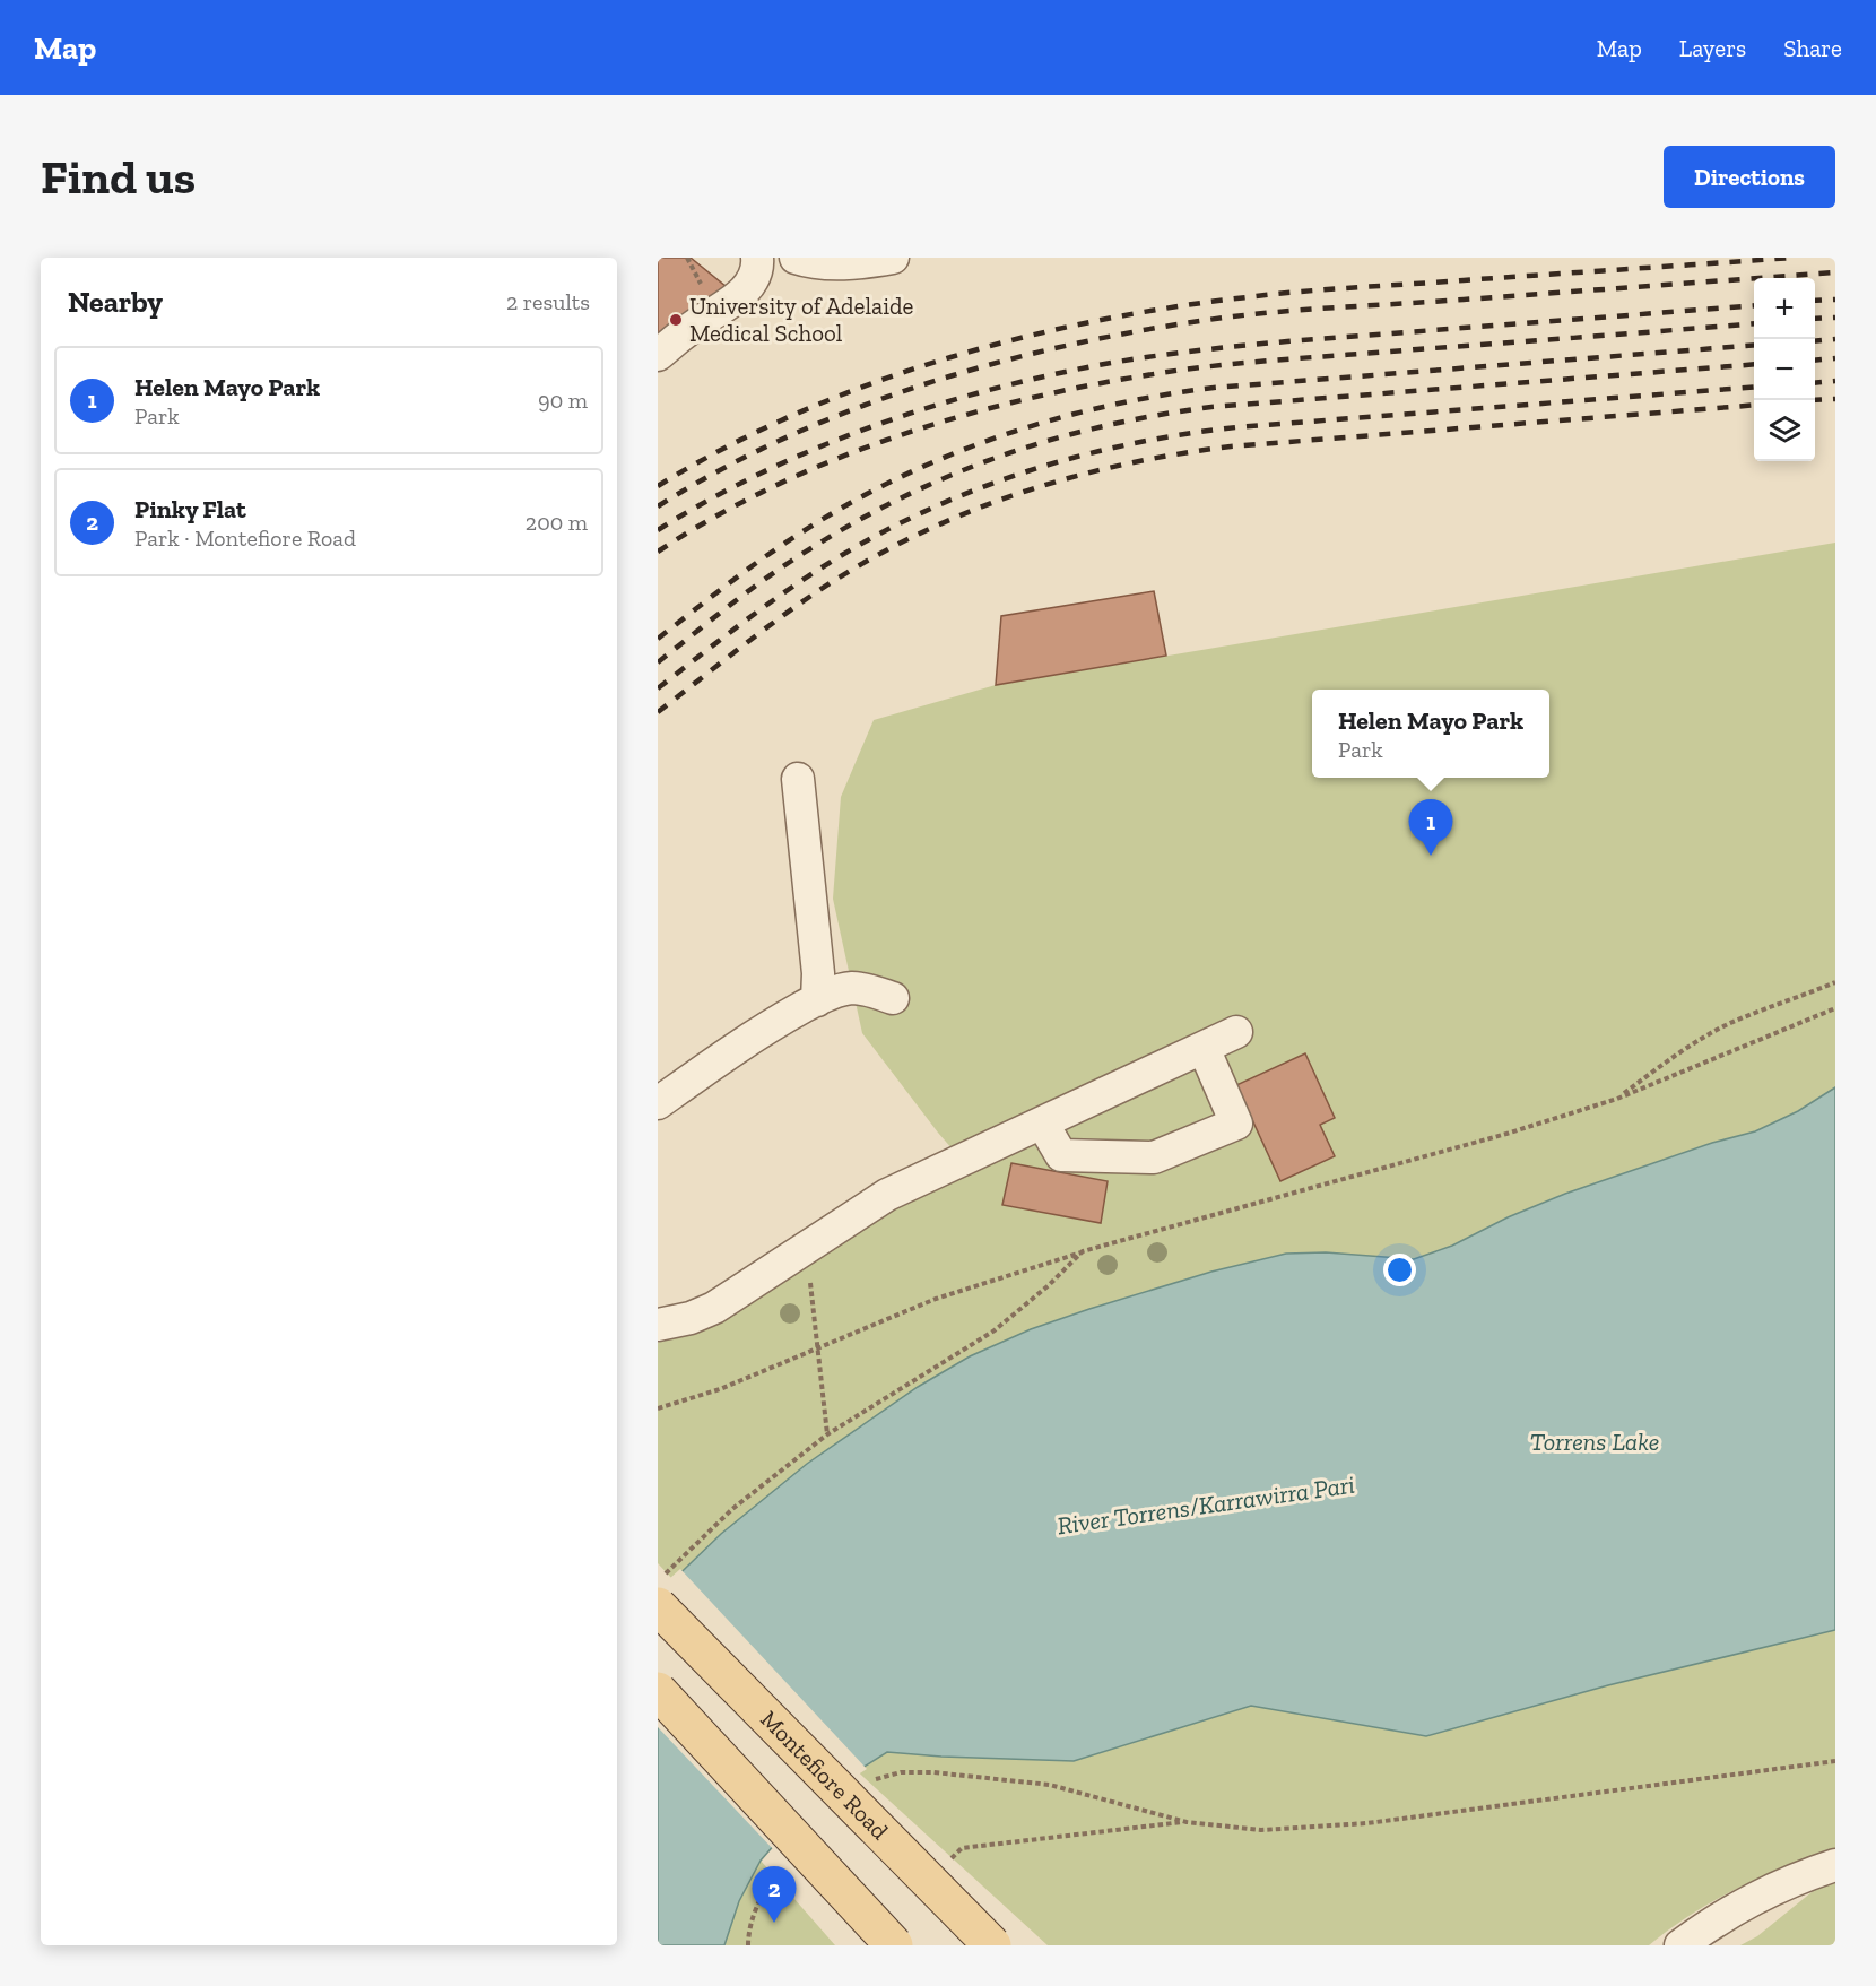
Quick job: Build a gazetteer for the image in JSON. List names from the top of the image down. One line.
{"streets":{"main road":["Montefiore Road"]},"water":["Torrens Lake","River Torrens/Karrawirra Pari"],"places":["University of Adelaide Medical School"],"page":{"header":"Map","nav":["Map","Layers","Share"],"buttons":"Directions","title":"Find us","heading":["Nearby","2 results"],"map_buttons":["+","−"],"list":[{"mark":"1","name":"Helen Mayo Park","note":"Park","value":"90 m"},{"mark":"2","name":"Pinky Flat","note":"Park · Montefiore Road","value":"200 m"}],"popup":["Helen Mayo Park","Park"],"pins":["1","2"]}}
